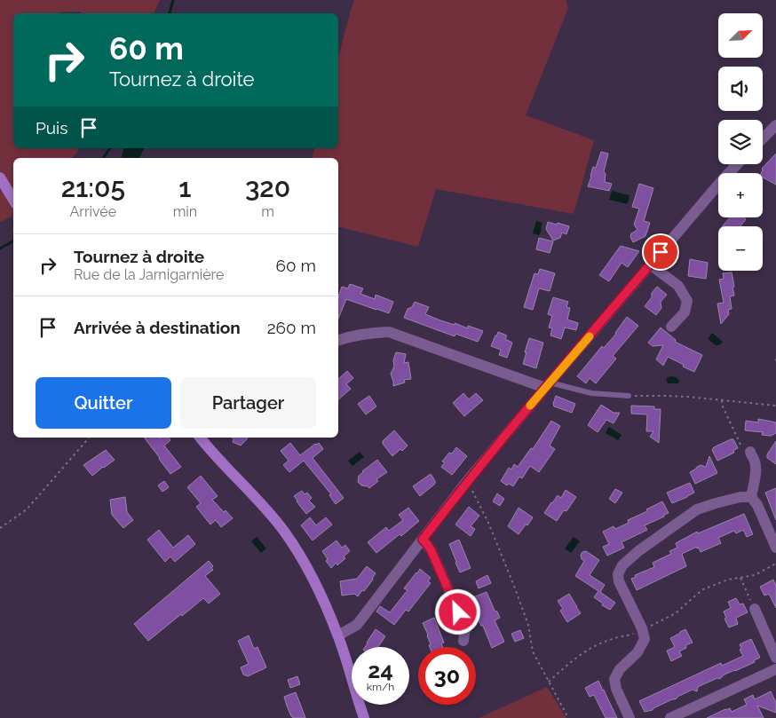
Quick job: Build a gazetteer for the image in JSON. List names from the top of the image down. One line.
{"north":"top right","page":{"map_buttons":["+","−"],"turn":["60 m","Tournez à droite"],"then":"Puis","eta":["21:05","Arrivée","1","min","320","m"],"list":[{"name":"Tournez à droite","note":"Rue de la Jarnigarnière","value":"60 m"},{"name":"Arrivée à destination","value":"260 m"}],"buttons":["Quitter","Partager"],"speed":"24 km/h","limit":"30"}}
